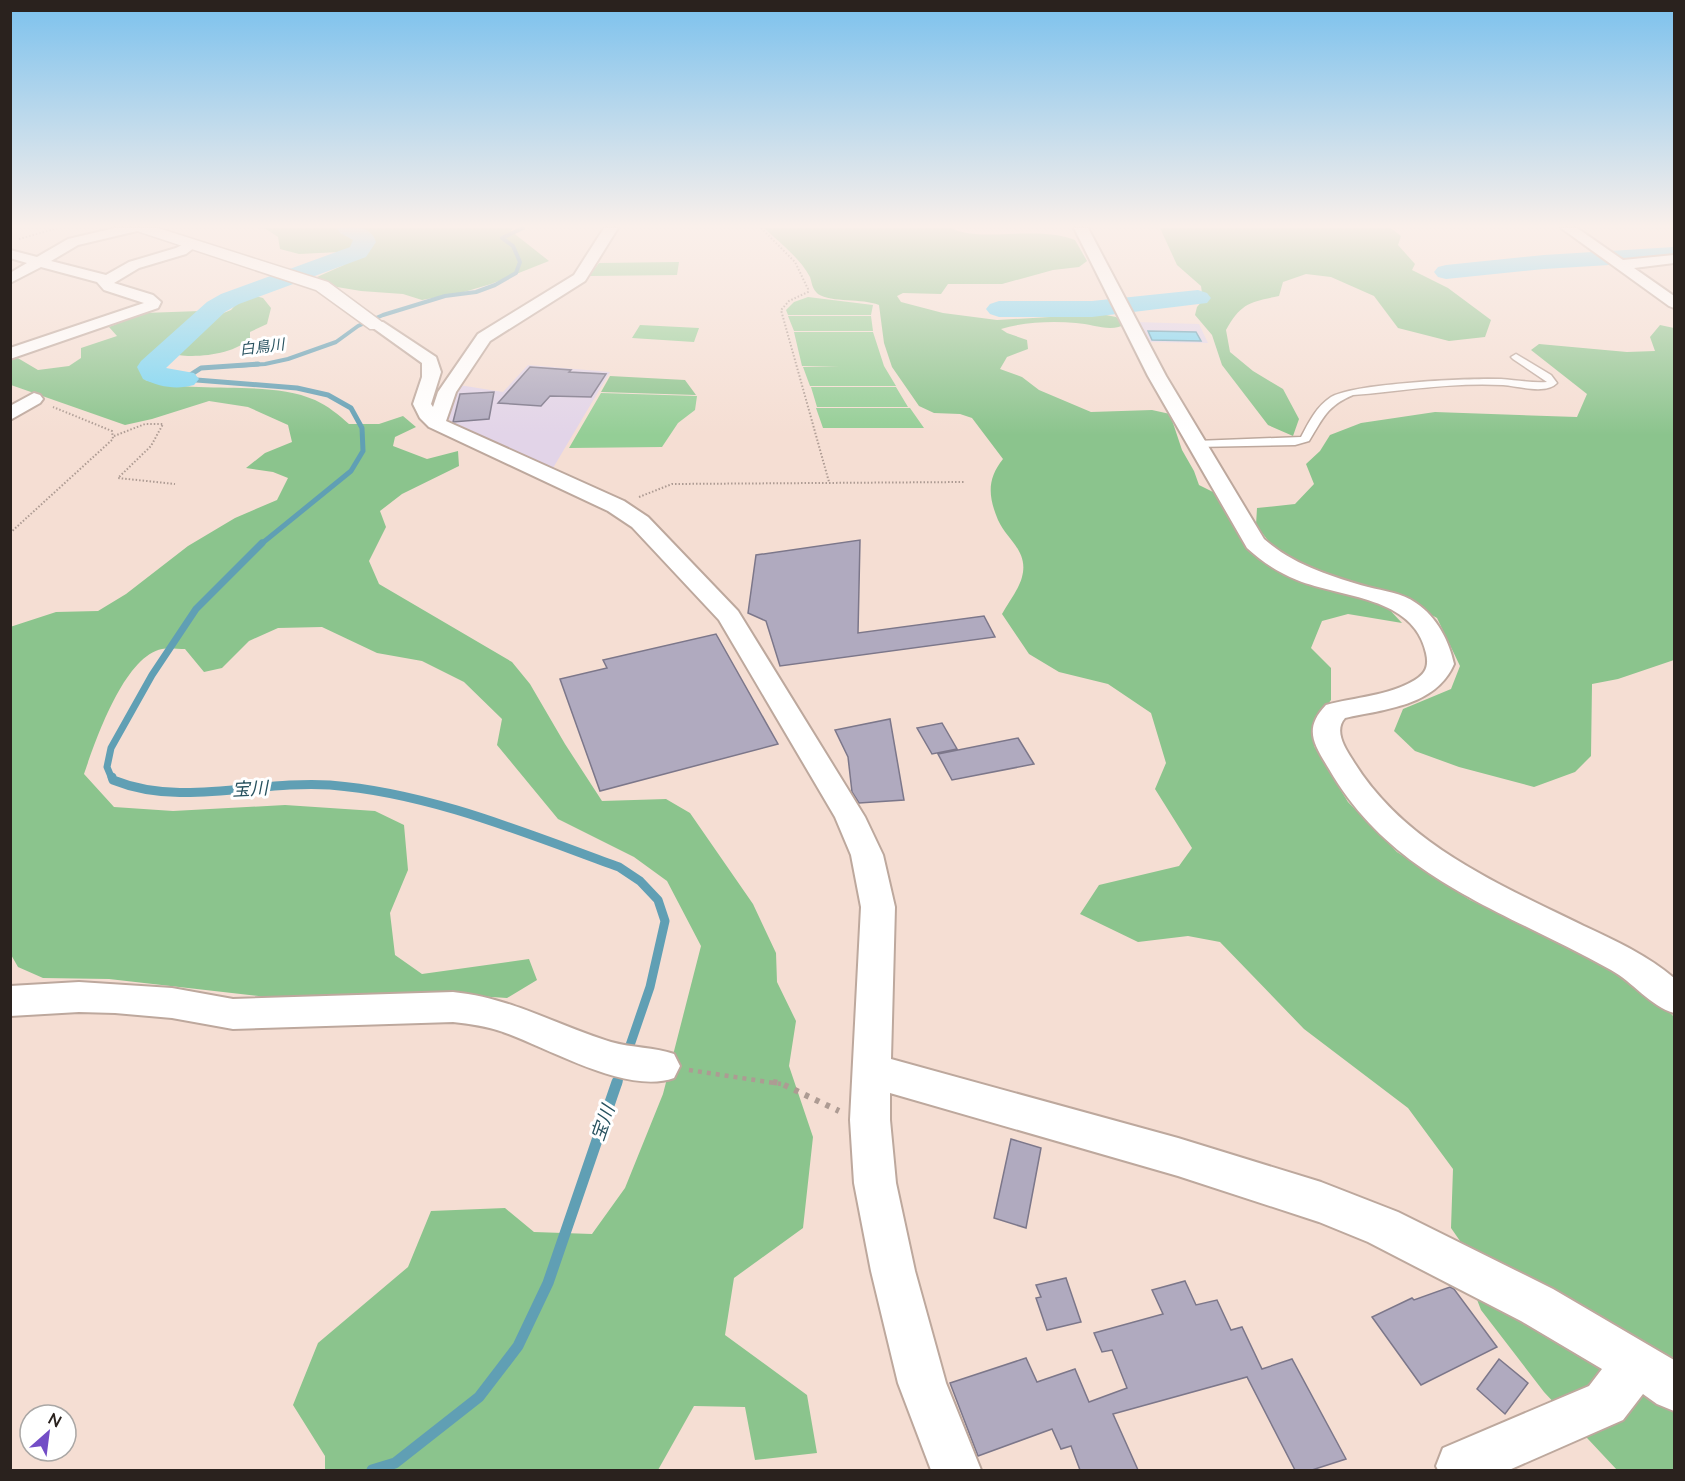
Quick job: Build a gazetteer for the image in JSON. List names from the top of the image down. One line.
{"water":["白鳥川","宝川"],"north":"top right"}
